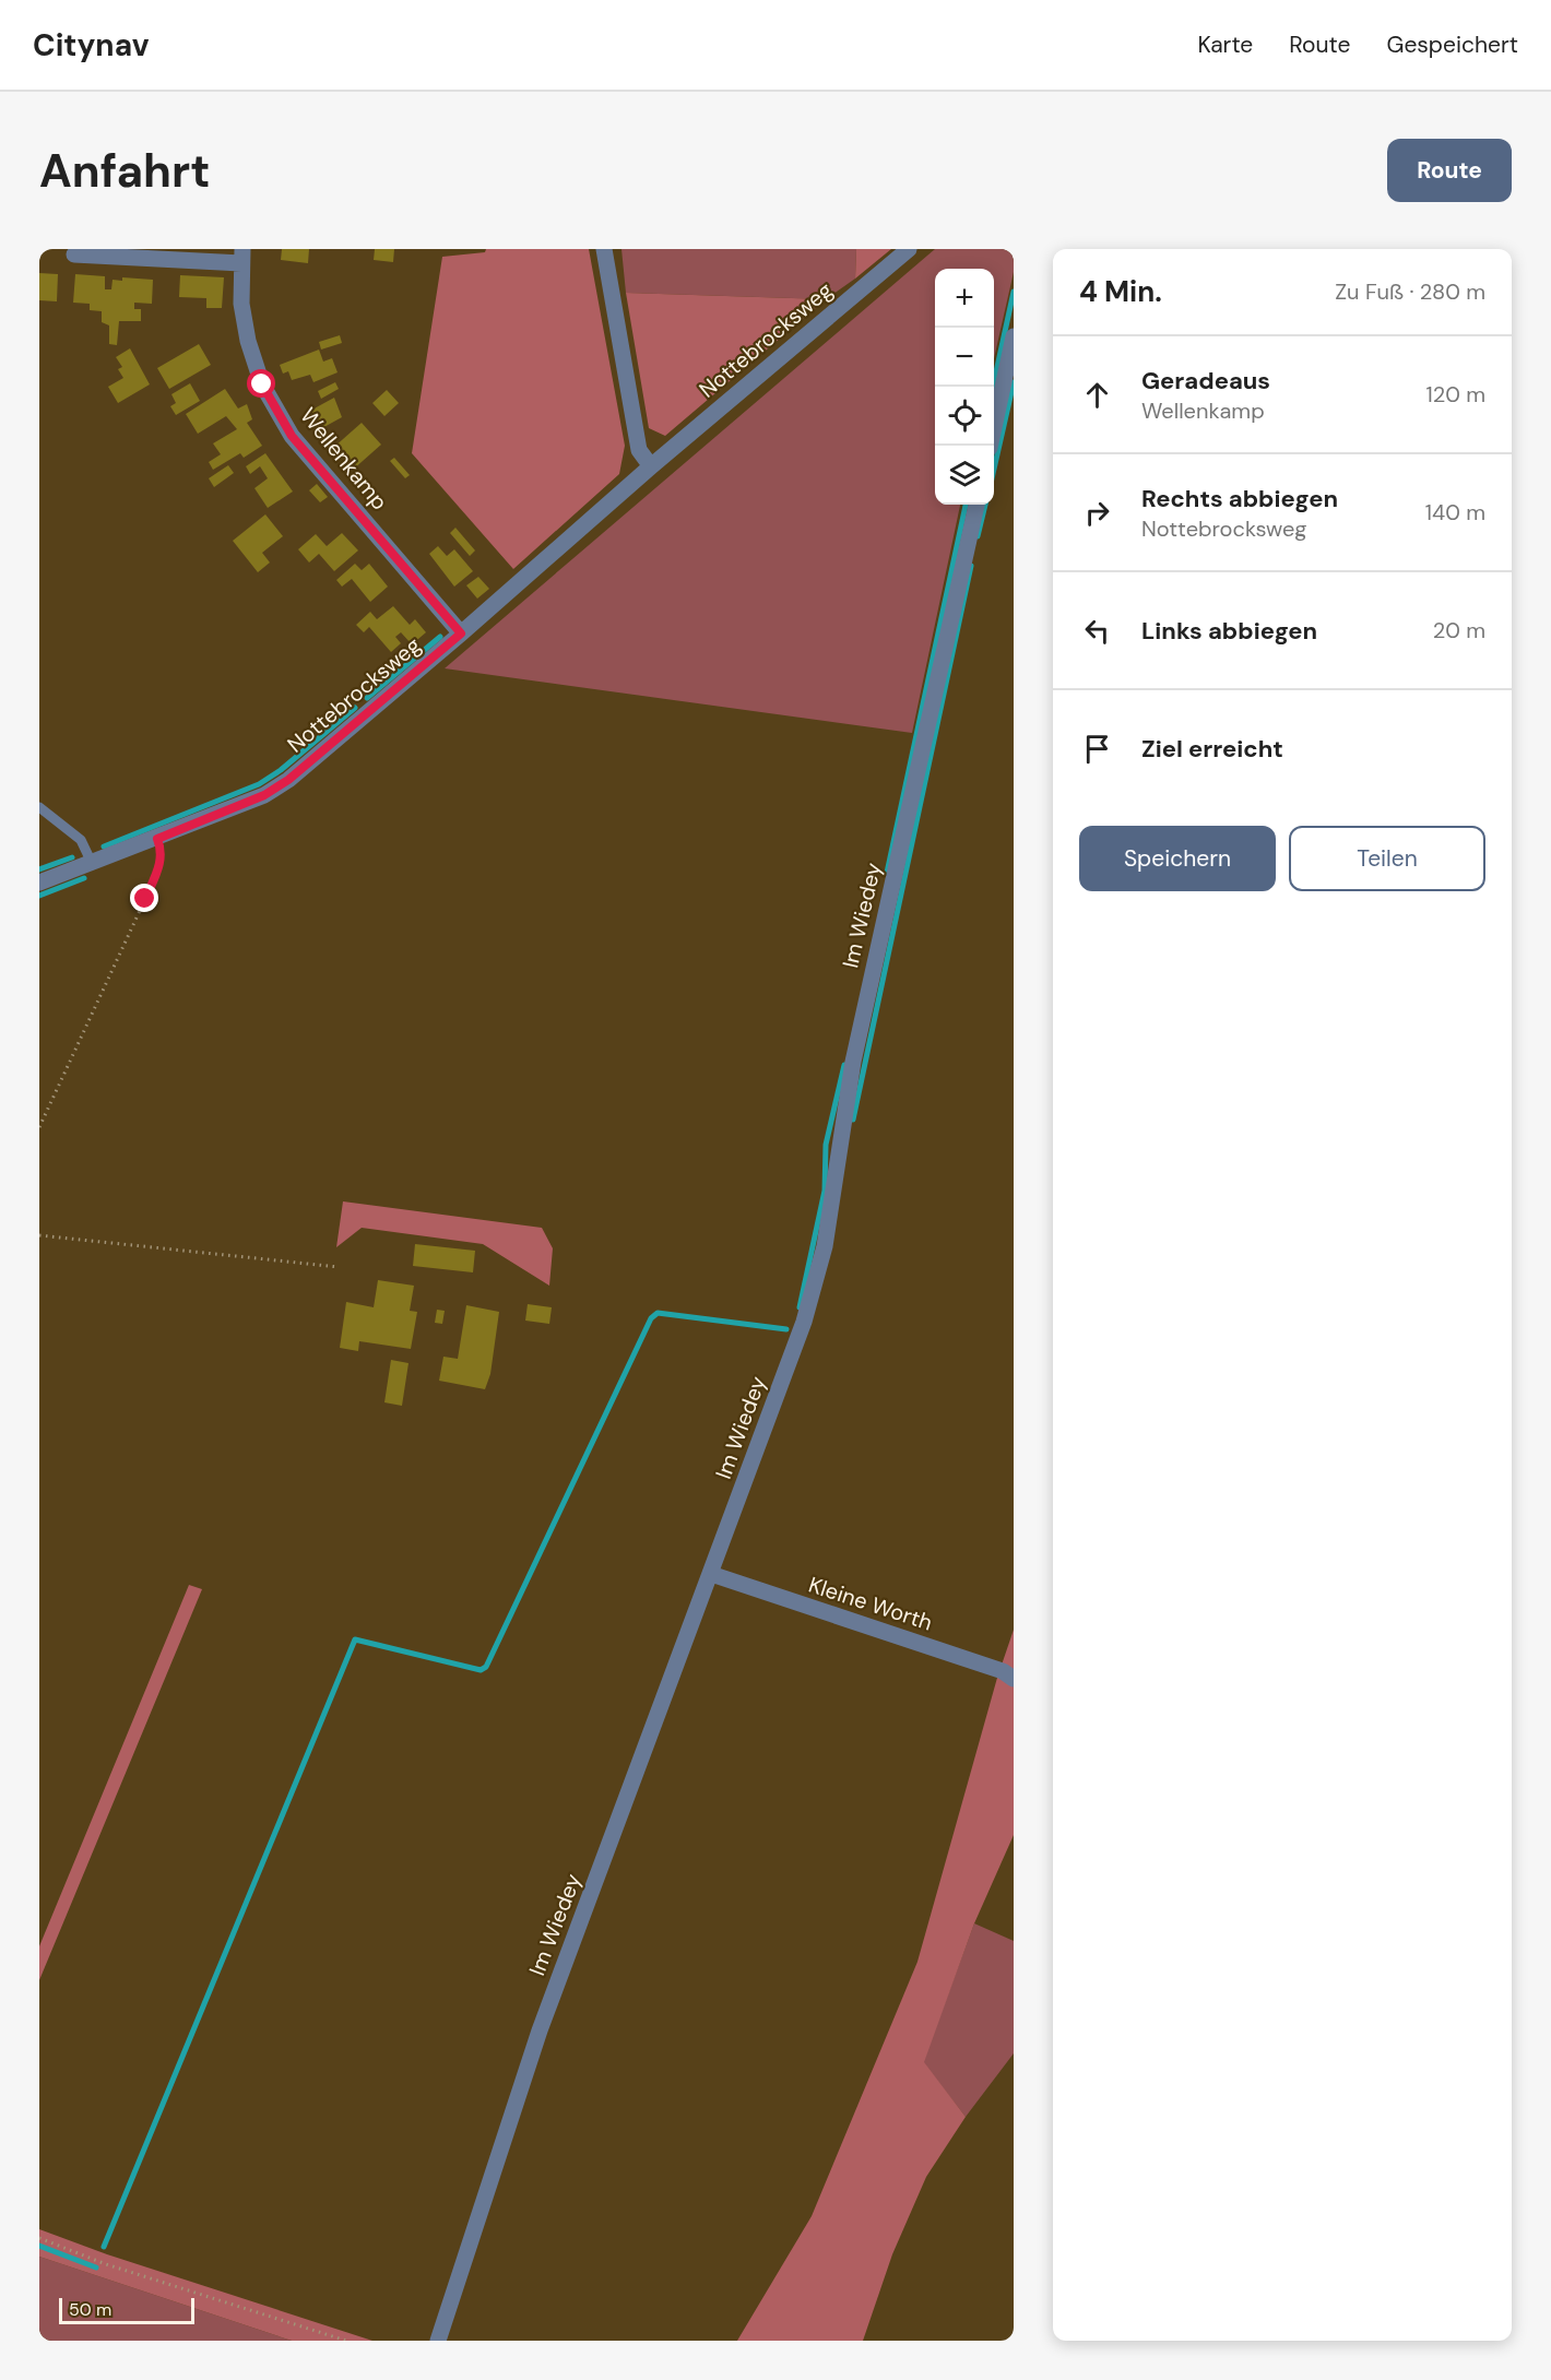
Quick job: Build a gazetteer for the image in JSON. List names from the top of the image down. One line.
{"streets":{"street":["Nottebrocksweg","Wellenkamp","Im Wiedey","Kleine Worth"]},"crossings":[["Nottebrocksweg","Wellenkamp"],["Im Wiedey","Kleine Worth"]],"scale_bar":"50 m","page":{"header":"Citynav","nav":["Karte","Route","Gespeichert"],"buttons":["Route",["Speichern","Teilen"]],"title":"Anfahrt","heading":["4 Min.","Zu Fuß · 280 m"],"map_buttons":["+","−"],"list":[["Geradeaus","Wellenkamp","120 m"],["Rechts abbiegen","Nottebrocksweg","140 m"],["Links abbiegen","20 m"],"Ziel erreicht"],"scale":"50 m"}}
